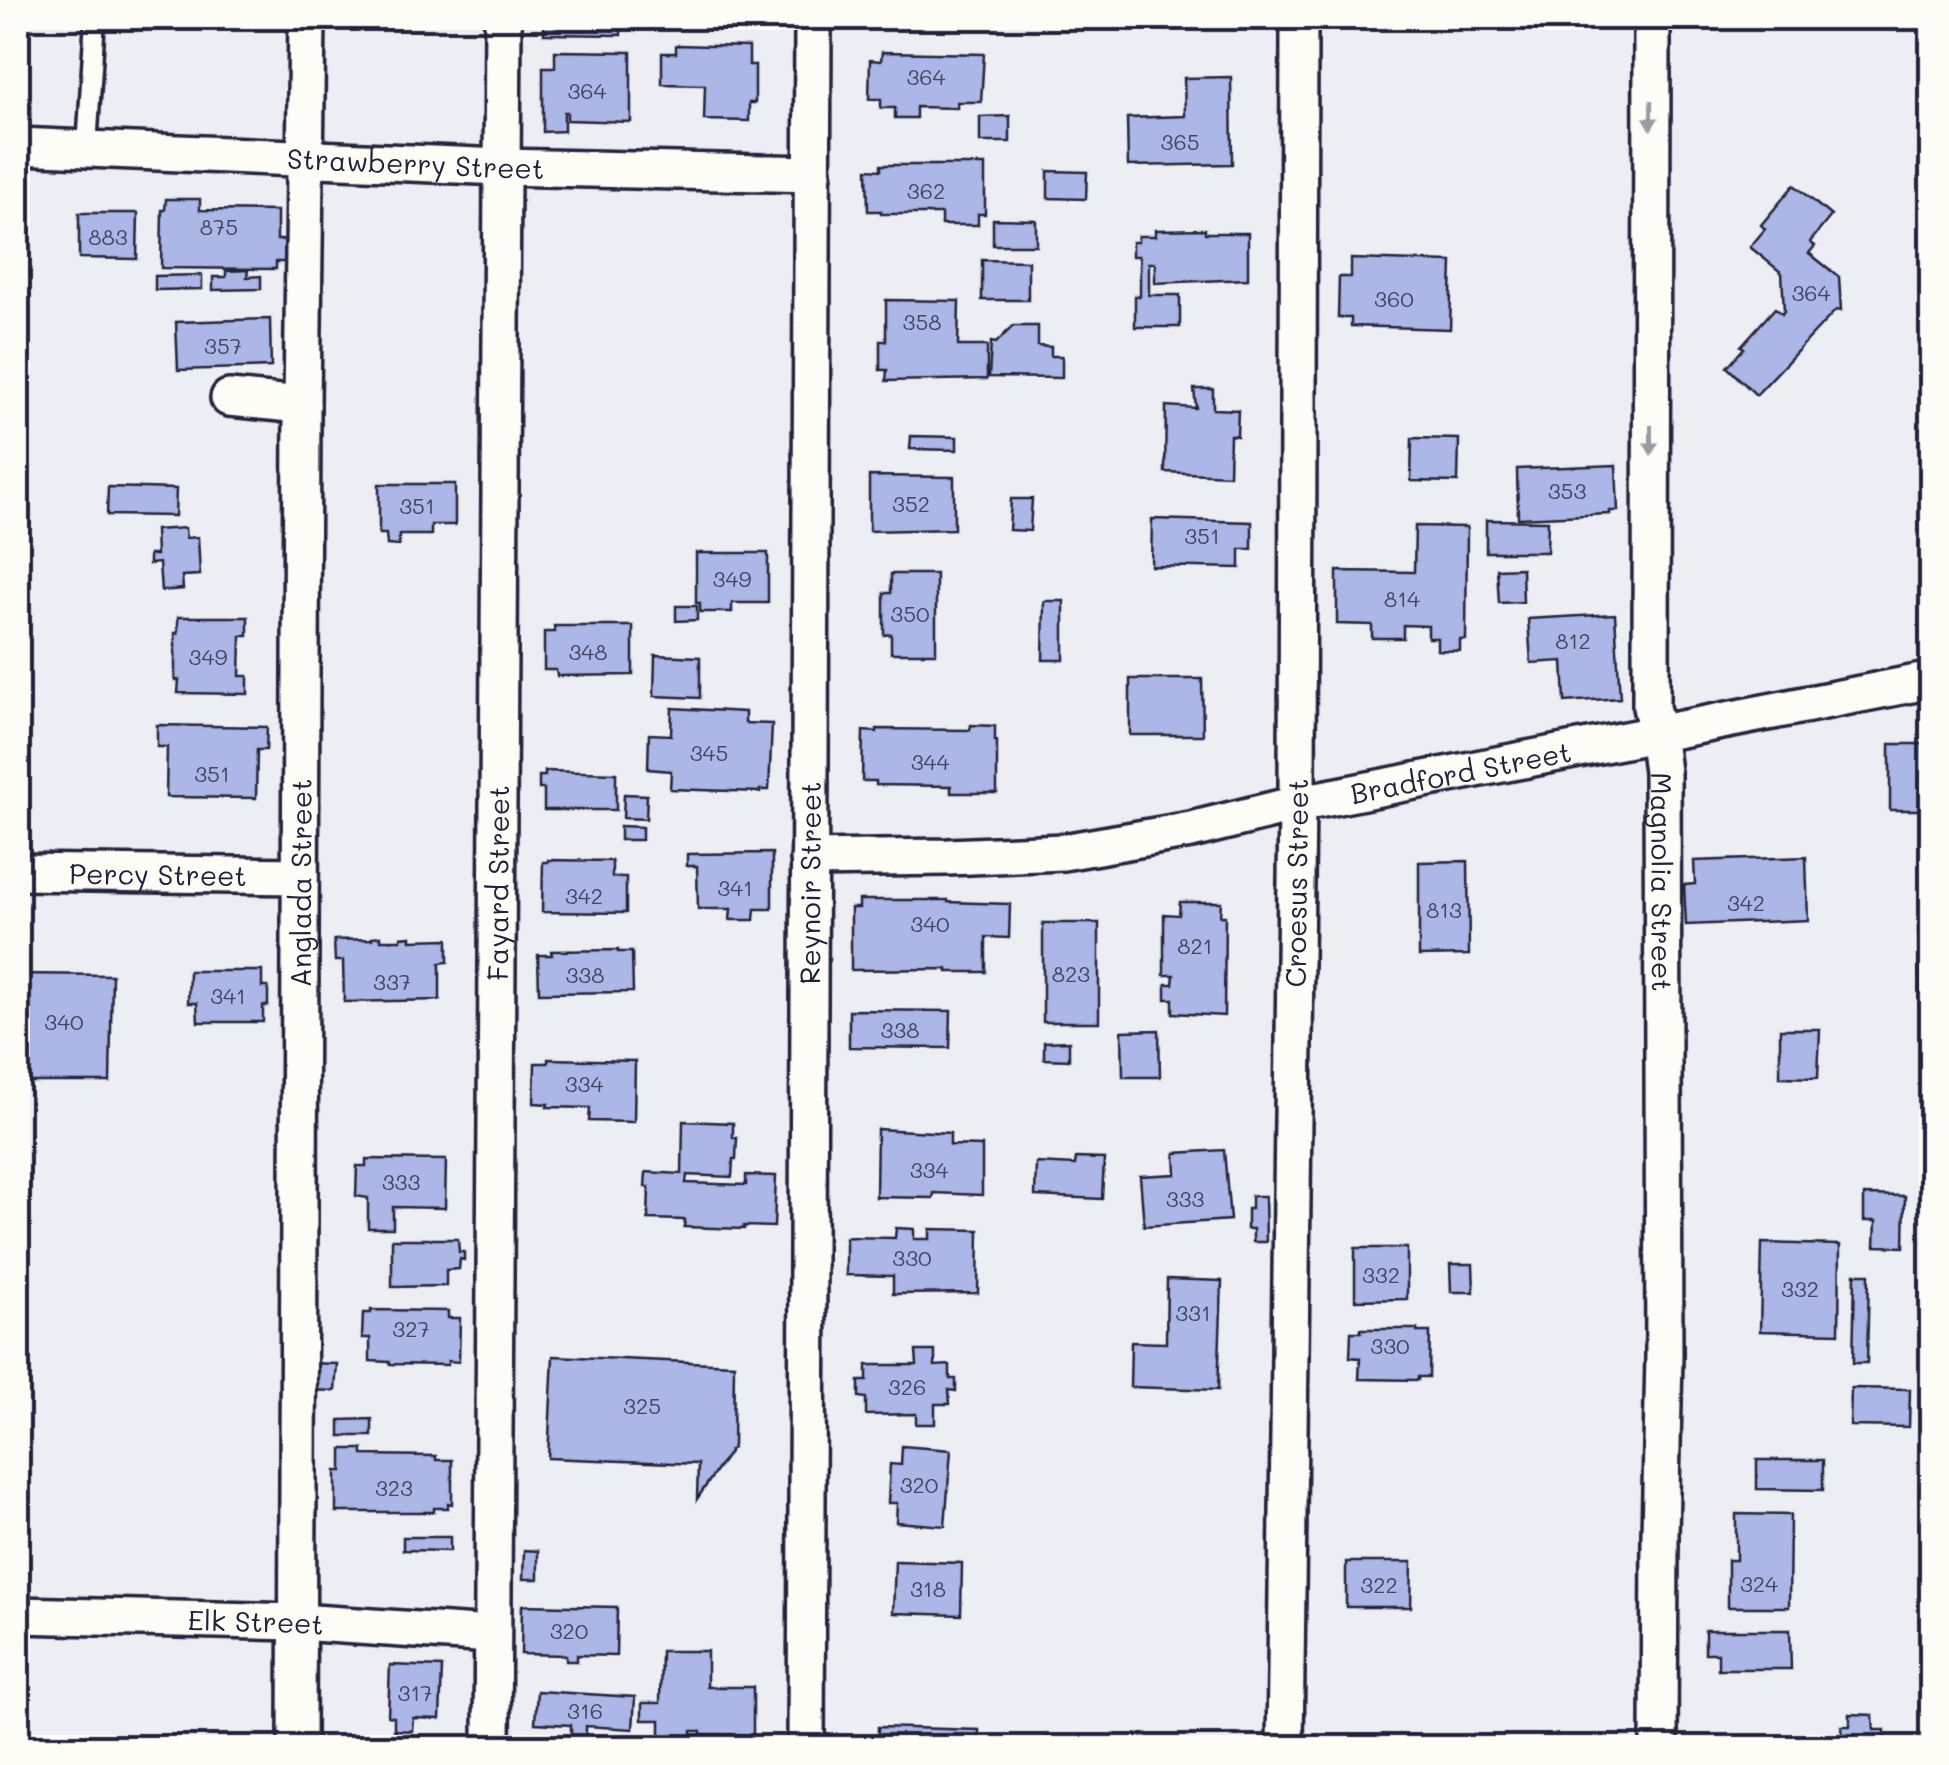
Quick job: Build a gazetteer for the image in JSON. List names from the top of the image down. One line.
{"streets":{"street":["Strawberry Street","Bradford Street","Percy Street","Anglada Street","Fayard Street","Reynoir Street","Magnolia Street","Croesus Street","Elk Street"]},"crossings":[["Strawberry Street","Anglada Street"],["Strawberry Street","Fayard Street"],["Strawberry Street","Reynoir Street"],["Bradford Street","Reynoir Street"],["Bradford Street","Magnolia Street"],["Bradford Street","Croesus Street"],["Percy Street","Anglada Street"],["Anglada Street","Elk Street"],["Fayard Street","Elk Street"]],"one_way":["Magnolia Street"],"house_numbers":["364","364","365","362","875","883","364","360","358","357","353","352","351","351","349","814","350","812","348","349","345","344","351","341","342","342","813","340","821","823","338","337","341","340","338","334","334","333","333","330","332","332","331","327","330","326","325","320","323","324","322","318","320","317","316"]}
